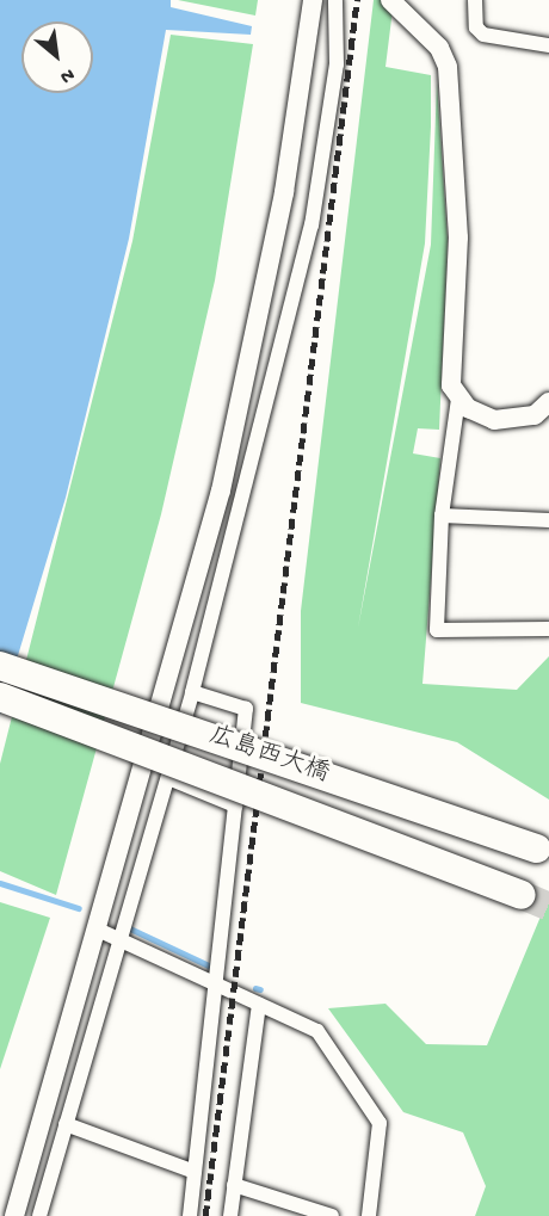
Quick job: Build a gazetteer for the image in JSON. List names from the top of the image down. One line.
{"streets":{"highway":["広島西大橋"]},"north":"bottom right"}
